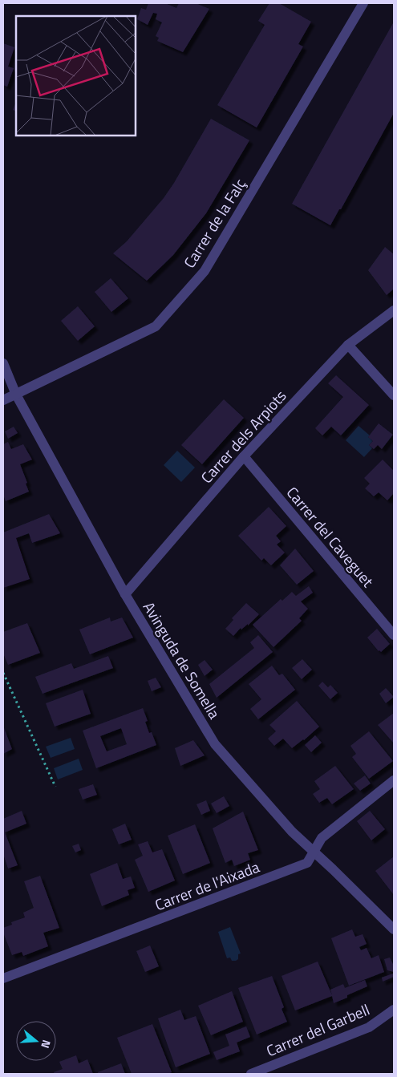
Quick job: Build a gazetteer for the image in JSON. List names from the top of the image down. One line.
{"streets":{"street":["Carrer de la Falç","Carrer dels Arpiots","Carrer del Caveguet","Avinguda de Somella","Carrer de l'Aixada","Carrer del Garbell"]},"crossings":[["Carrer de la Falç","Avinguda de Somella"],["Carrer dels Arpiots","Carrer del Caveguet"],["Carrer dels Arpiots","Avinguda de Somella"],["Avinguda de Somella","Carrer de l'Aixada"]],"north":"right"}
